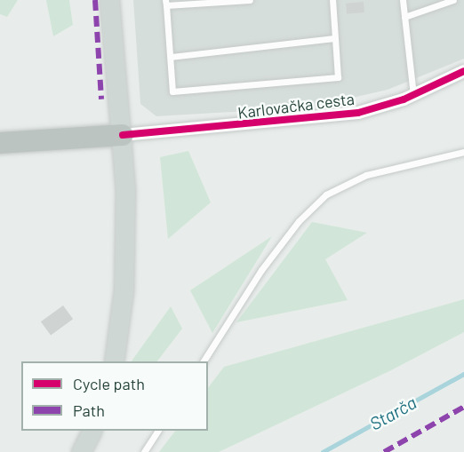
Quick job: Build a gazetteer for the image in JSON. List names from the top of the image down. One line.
{"streets":{"street":["Karlovačka cesta"]},"water":["Starča"],"legend":["Cycle path","Path"]}
